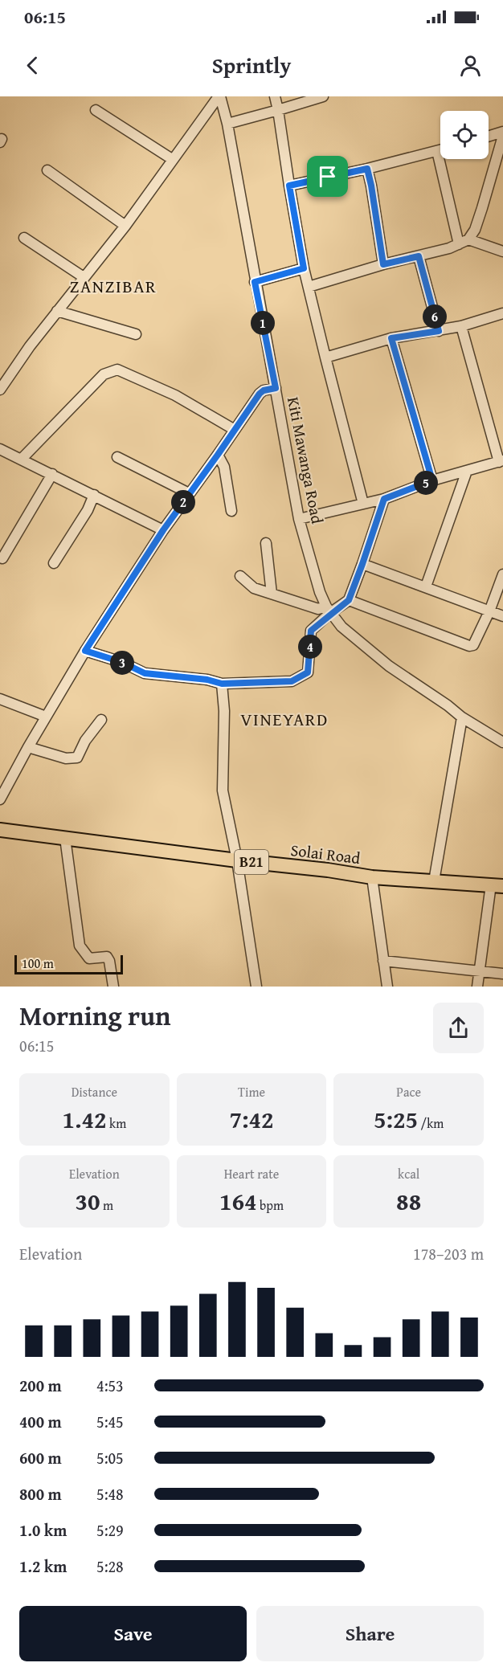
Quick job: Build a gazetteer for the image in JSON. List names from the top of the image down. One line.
{"streets":{"highway":["Solai Road","B21"],"street":["Kiti Mawanga Road"]},"districts":["ZANZIBAR","VINEYARD"],"scale_bar":"100 m","page":{"status":"06:15","header":"Sprintly","pins":["6","1","5","2","4","3"],"scale":"100 m","heading":["Morning run","06:15"],"stats":[["Distance","1.42 km"],["Time","7:42"],["Pace","5:25 /km"],["Elevation","30 m"],["Heart rate","164 bpm"],["kcal","88"]],"chart":["Elevation","178–203 m"],"list":[{"name":"200 m","note":"4:53"},{"name":"400 m","note":"5:45"},{"name":"600 m","note":"5:05"},{"name":"800 m","note":"5:48"},{"name":"1.0 km","note":"5:29"},{"name":"1.2 km","note":"5:28"}],"buttons":["Save","Share"]}}
